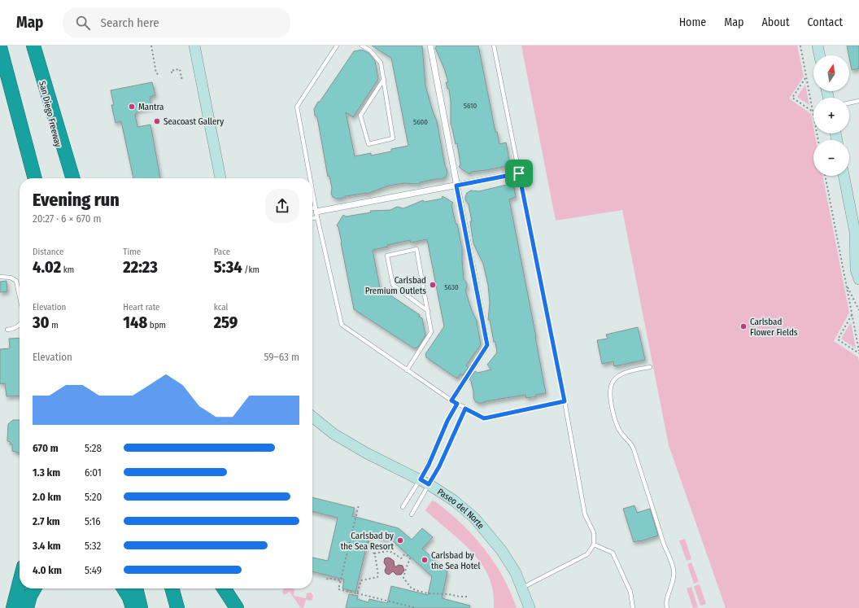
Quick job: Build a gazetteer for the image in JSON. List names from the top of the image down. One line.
{"streets":{"highway":["San Diego Freeway"],"main road":["Paseo del Norte"]},"places":["Mantra","Seacoast Gallery","Carlsbad Premium Outlets","Carlsbad Flower Fields","Carlsbad by the Sea Resort","Carlsbad by the Sea Hotel"],"house_numbers":["5610","5600","5630"],"north":"top","page":{"header":"Map","search":"Search here","nav":["Home","Map","About","Contact"],"map_buttons":["+","−"],"heading":["Evening run","20:27 · 6 × 670 m"],"stats":[["Distance","4.02 km"],["Time","22:23"],["Pace","5:34 /km"],["Elevation","30 m"],["Heart rate","148 bpm"],["kcal","259"]],"chart":["Elevation","59–63 m"],"list":[{"name":"670 m","note":"5:28"},{"name":"1.3 km","note":"6:01"},{"name":"2.0 km","note":"5:20"},{"name":"2.7 km","note":"5:16"},{"name":"3.4 km","note":"5:32"},{"name":"4.0 km","note":"5:49"}]}}
